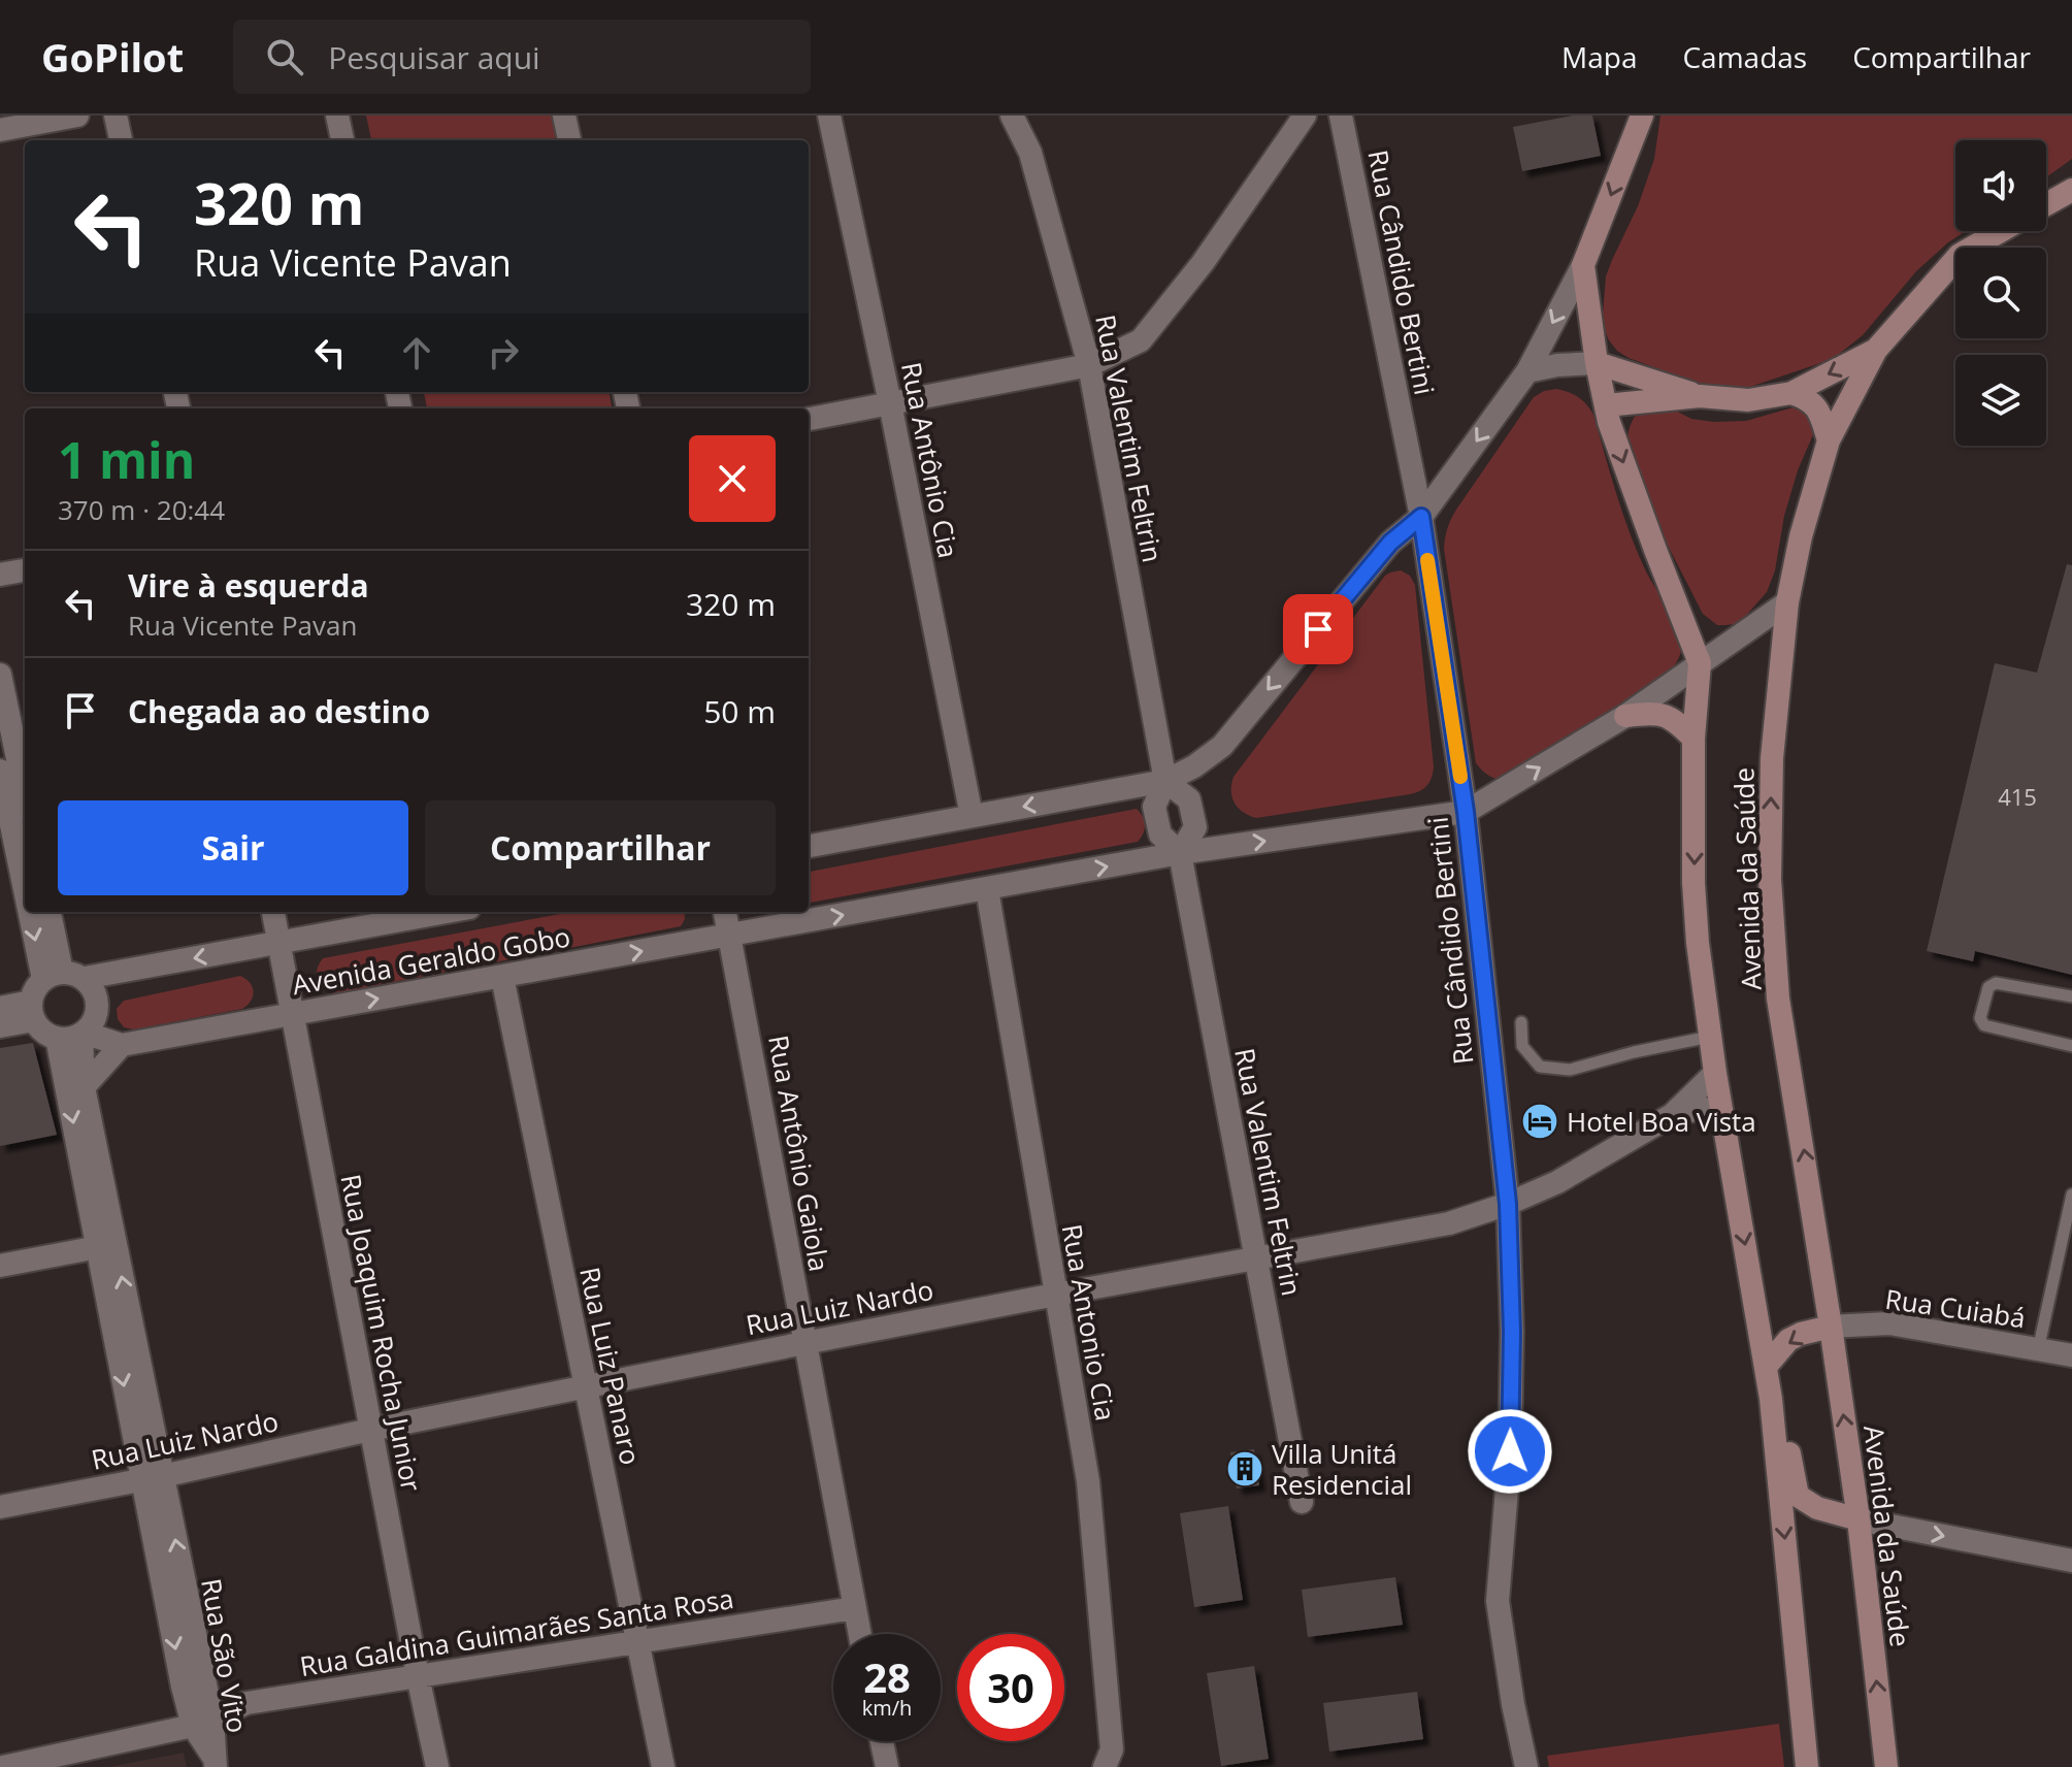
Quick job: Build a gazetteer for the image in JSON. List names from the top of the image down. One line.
{"streets":{"main road":["Avenida da Saúde"],"street":["Rua Cândido Bertini","Rua Valentim Feltrin","Rua Antônio Cia","Avenida Geraldo Gobo","Rua Antônio Gaiola","Rua Luiz Nardo","Rua Cuiabá","Rua Antonio Cia","Rua Joaquim Rocha Junior","Rua Luiz Panaro","Rua Galdina Guimarães Santa Rosa","Rua São Vito"]},"crossings":[["Rua Cândido Bertini","Avenida Geraldo Gobo"],["Rua Cândido Bertini","Rua Luiz Nardo"],["Rua Valentim Feltrin","Avenida Geraldo Gobo"],["Rua Valentim Feltrin","Rua Luiz Nardo"],["Avenida da Saúde","Rua Luiz Nardo"],["Avenida da Saúde","Rua Cuiabá"],["Avenida Geraldo Gobo","Rua Antônio Gaiola"],["Avenida Geraldo Gobo","Rua Antonio Cia"],["Avenida Geraldo Gobo","Rua Joaquim Rocha Junior"],["Avenida Geraldo Gobo","Rua Luiz Panaro"],["Avenida Geraldo Gobo","Rua São Vito"],["Rua Antônio Gaiola","Rua Luiz Nardo"],["Rua Antônio Gaiola","Rua Galdina Guimarães Santa Rosa"],["Rua Luiz Nardo","Rua Antonio Cia"],["Rua Luiz Nardo","Rua Joaquim Rocha Junior"],["Rua Luiz Nardo","Rua Luiz Panaro"],["Rua Luiz Nardo","Rua São Vito"],["Rua Joaquim Rocha Junior","Rua Galdina Guimarães Santa Rosa"],["Rua Luiz Panaro","Rua Galdina Guimarães Santa Rosa"],["Rua Galdina Guimarães Santa Rosa","Rua São Vito"]],"places":{"hotel":["Hotel Boa Vista"],"building":["Villa Unitá Residencial"]},"house_numbers":["415"],"page":{"header":"GoPilot","search":"Pesquisar aqui","nav":["Mapa","Camadas","Compartilhar"],"turn":["320 m","Rua Vicente Pavan"],"heading":["1 min","370 m · 20:44"],"list":[{"name":"Vire à esquerda","note":"Rua Vicente Pavan","value":"320 m"},{"name":"Chegada ao destino","value":"50 m"}],"buttons":["Sair","Compartilhar"],"speed":"28 km/h","limit":"30"}}
